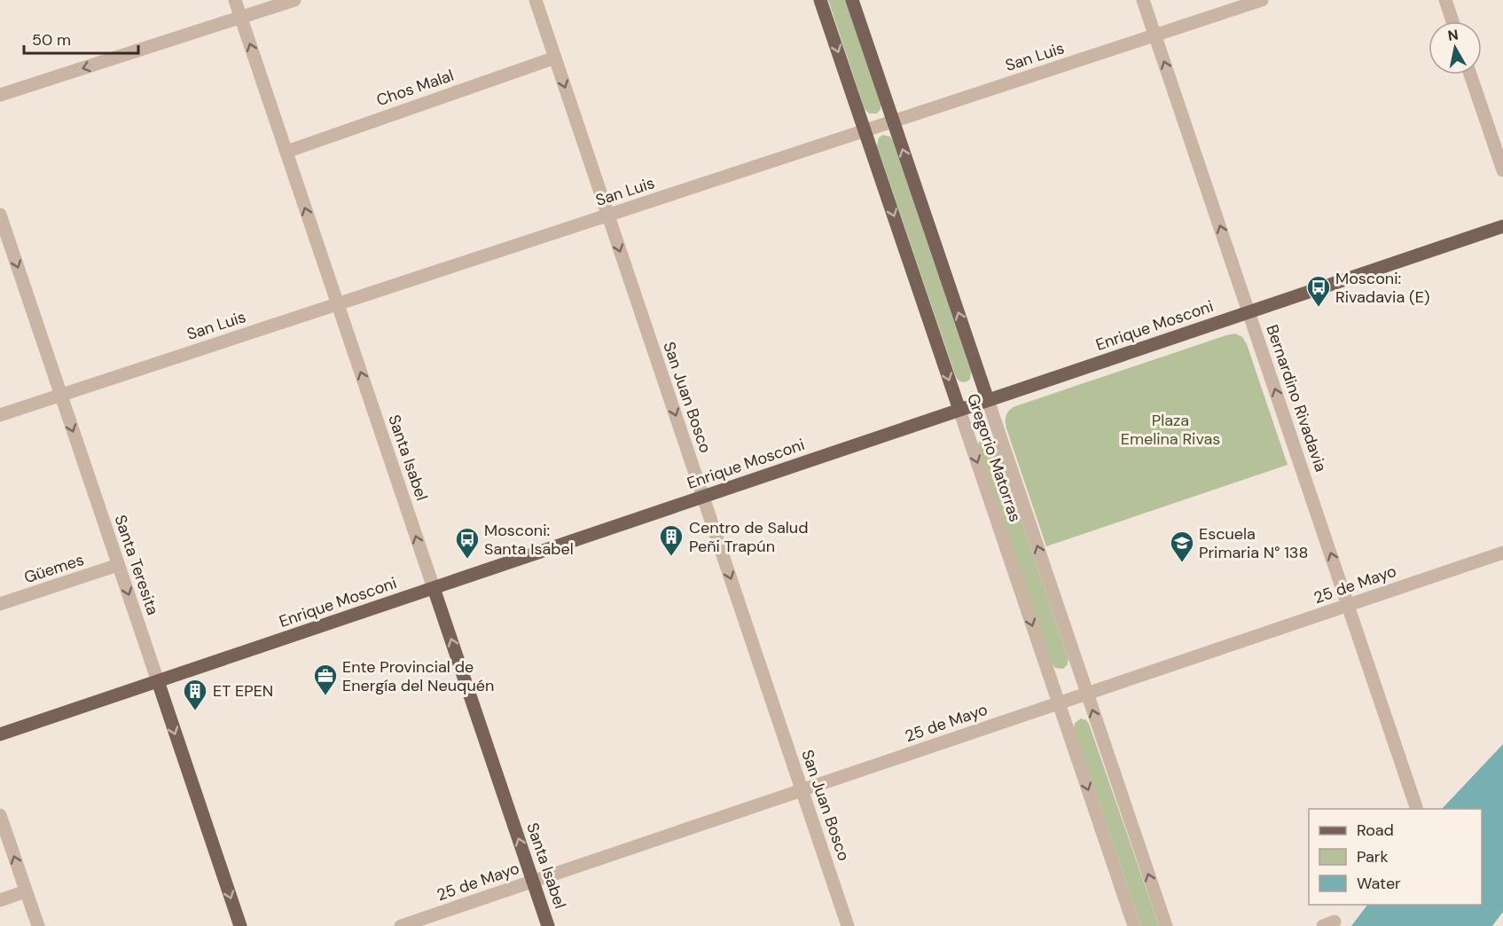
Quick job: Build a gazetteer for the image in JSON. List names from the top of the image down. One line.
{"streets":{"main road":["Enrique Mosconi","Santa Isabel","Gregorio Matorras","Santa Teresita"],"street":["San Luis","Chos Malal","San Juan Bosco","Bernardino Rivadavia","Güemes","25 de Mayo"]},"crossings":[["San Luis","San Juan Bosco"],["San Luis","Bernardino Rivadavia"],["San Luis","Santa Isabel"],["San Luis","Gregorio Matorras"],["San Luis","Santa Teresita"],["Chos Malal","San Juan Bosco"],["Chos Malal","Santa Isabel"],["Enrique Mosconi","San Juan Bosco"],["Enrique Mosconi","Bernardino Rivadavia"],["Enrique Mosconi","Santa Isabel"],["Enrique Mosconi","Gregorio Matorras"],["Enrique Mosconi","Santa Teresita"],["San Juan Bosco","25 de Mayo"],["Bernardino Rivadavia","25 de Mayo"],["Santa Isabel","25 de Mayo"],["Gregorio Matorras","25 de Mayo"],["Santa Teresita","Güemes"]],"one_way":["San Juan Bosco","Bernardino Rivadavia","Santa Isabel","Santa Teresita"],"parks":["Plaza Emelina Rivas"],"places":{"bus stop":["Mosconi: Rivadavia (E)","Mosconi: Santa Isabel"],"building":["Centro de Salud Peñi Trapún","ET EPEN"],"school or university":["Escuela Primaria N° 138"],"office":["Ente Provincial de Energía del Neuquén"]},"legend":["Road","Park","Water"],"scale_bar":"50 m","north":"top"}
